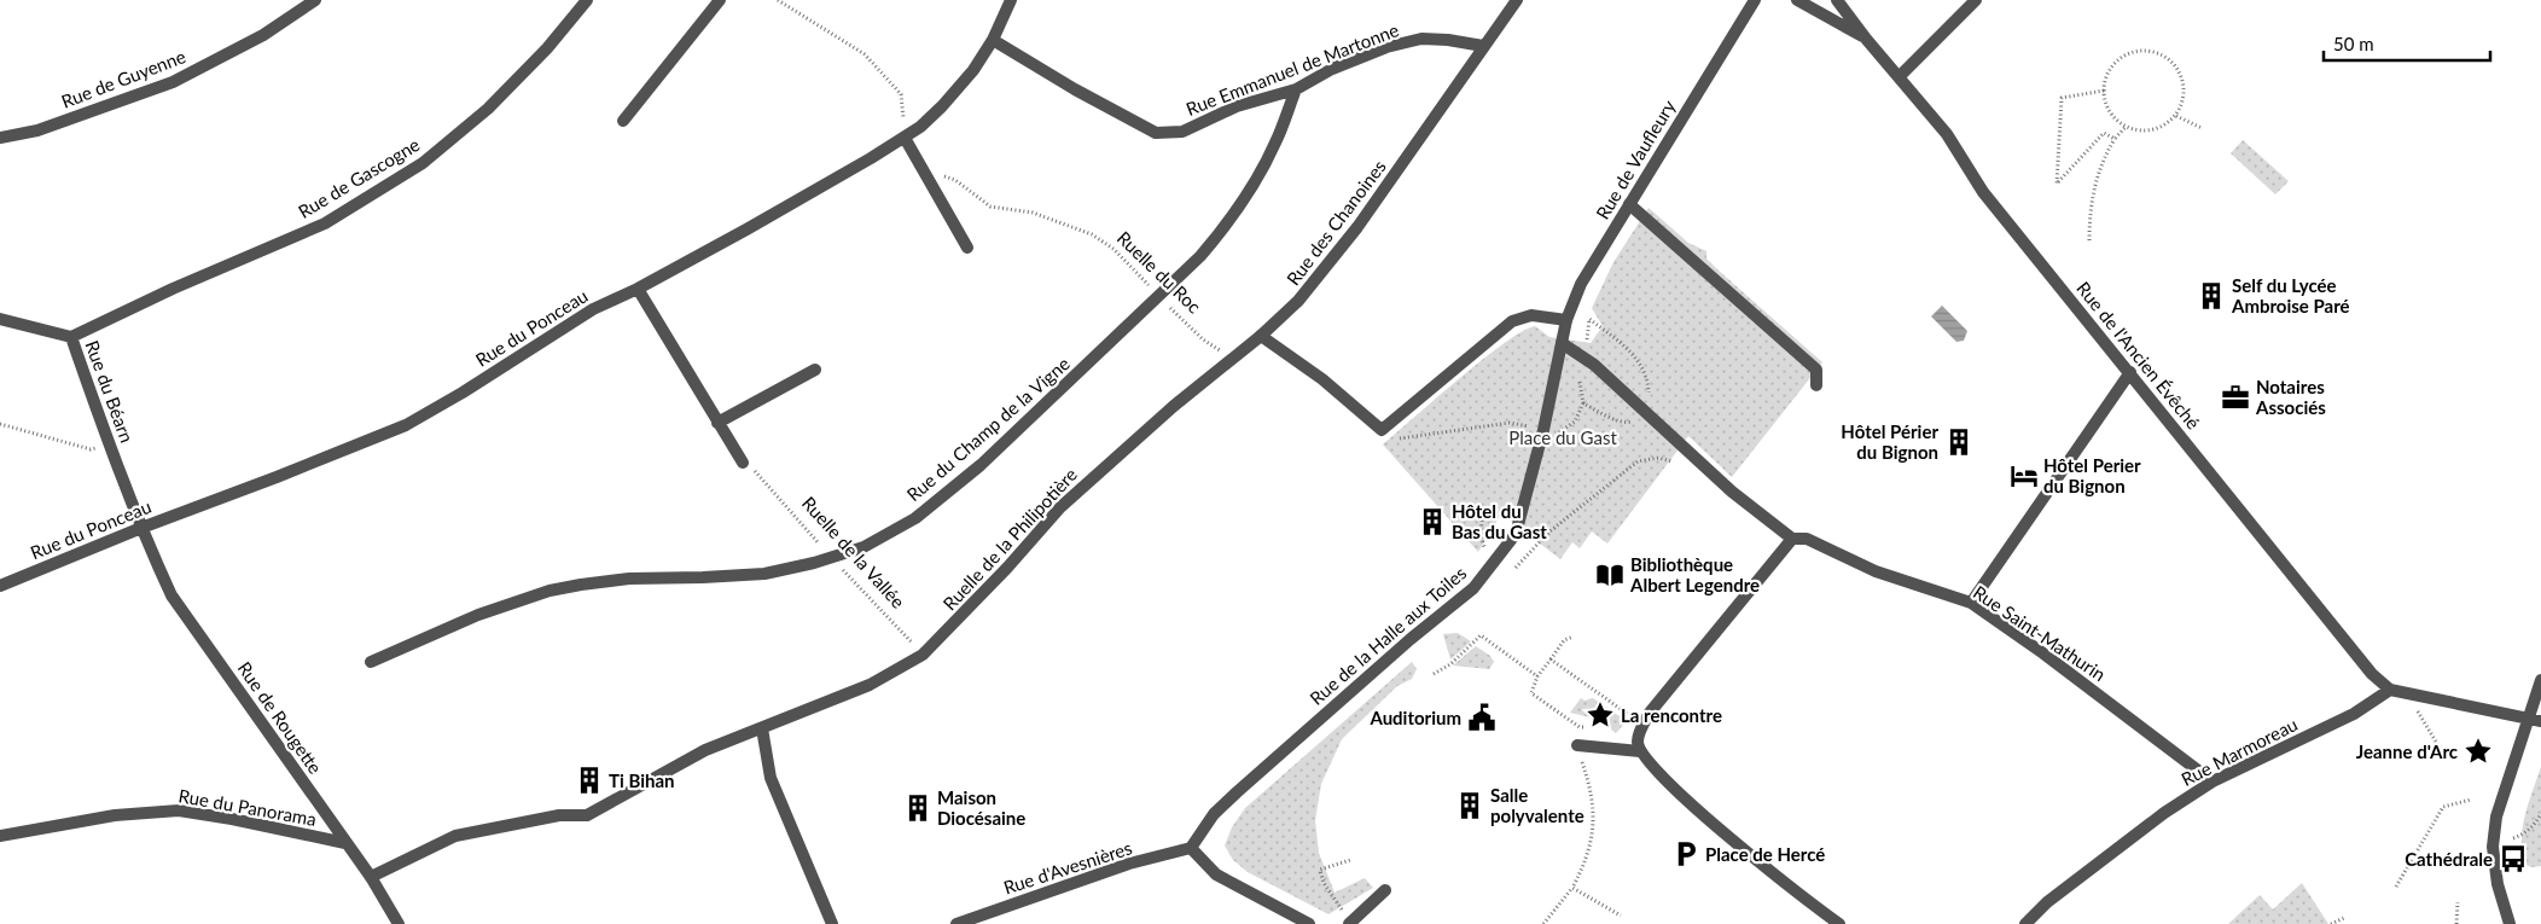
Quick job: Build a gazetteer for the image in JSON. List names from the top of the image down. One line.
{"streets":{"street":["Rue Emmanuel de Martonne","Rue de Guyenne","Rue de Vaufleury","Rue de Gascogne","Rue des Chanoines","Rue du Ponceau","Rue de l'Ancien Évêché","Rue du Béarn","Rue du Champ de la Vigne","Ruelle de la Philipotière","Rue Saint-Mathurin","Rue de la Halle aux Toiles","Rue de Rougette","Rue Marmoreau","Rue du Panorama","Rue d'Avesnières"],"path":["Ruelle du Roc","Ruelle de la Vallée"]},"crossings":[["Rue Emmanuel de Martonne","Rue des Chanoines"],["Rue Emmanuel de Martonne","Rue du Ponceau"],["Rue Emmanuel de Martonne","Rue du Champ de la Vigne"],["Rue de Vaufleury","Rue de la Halle aux Toiles"],["Rue de Gascogne","Rue du Béarn"],["Rue des Chanoines","Ruelle de la Philipotière"],["Ruelle du Roc","Rue du Champ de la Vigne"],["Ruelle du Roc","Ruelle de la Philipotière"],["Rue du Ponceau","Rue du Béarn"],["Rue du Ponceau","Rue de Rougette"],["Rue de l'Ancien Évêché","Rue Marmoreau"],["Rue du Béarn","Rue de Rougette"],["Rue du Champ de la Vigne","Ruelle de la Vallée"],["Ruelle de la Philipotière","Ruelle de la Vallée"],["Ruelle de la Philipotière","Rue de Rougette"],["Rue Saint-Mathurin","Rue Marmoreau"],["Rue de la Halle aux Toiles","Rue d'Avesnières"],["Rue de Rougette","Rue du Panorama"]],"parks":["Place du Gast"],"places":{"building":["Self du Lycée Ambroise Paré","Hôtel Périer du Bignon","Hôtel du Bas du Gast","Ti Bihan","Salle polyvalente","Maison Diocésaine"],"office":["Notaires Associés"],"hotel":["Hôtel Perier du Bignon"],"library":["Bibliothèque Albert Legendre"],"place":["La rencontre","Jeanne d'Arc"],"public building":["Auditorium"],"parking":["Place de Hercé"],"bus stop":["Cathédrale"]},"scale_bar":"50 m"}
